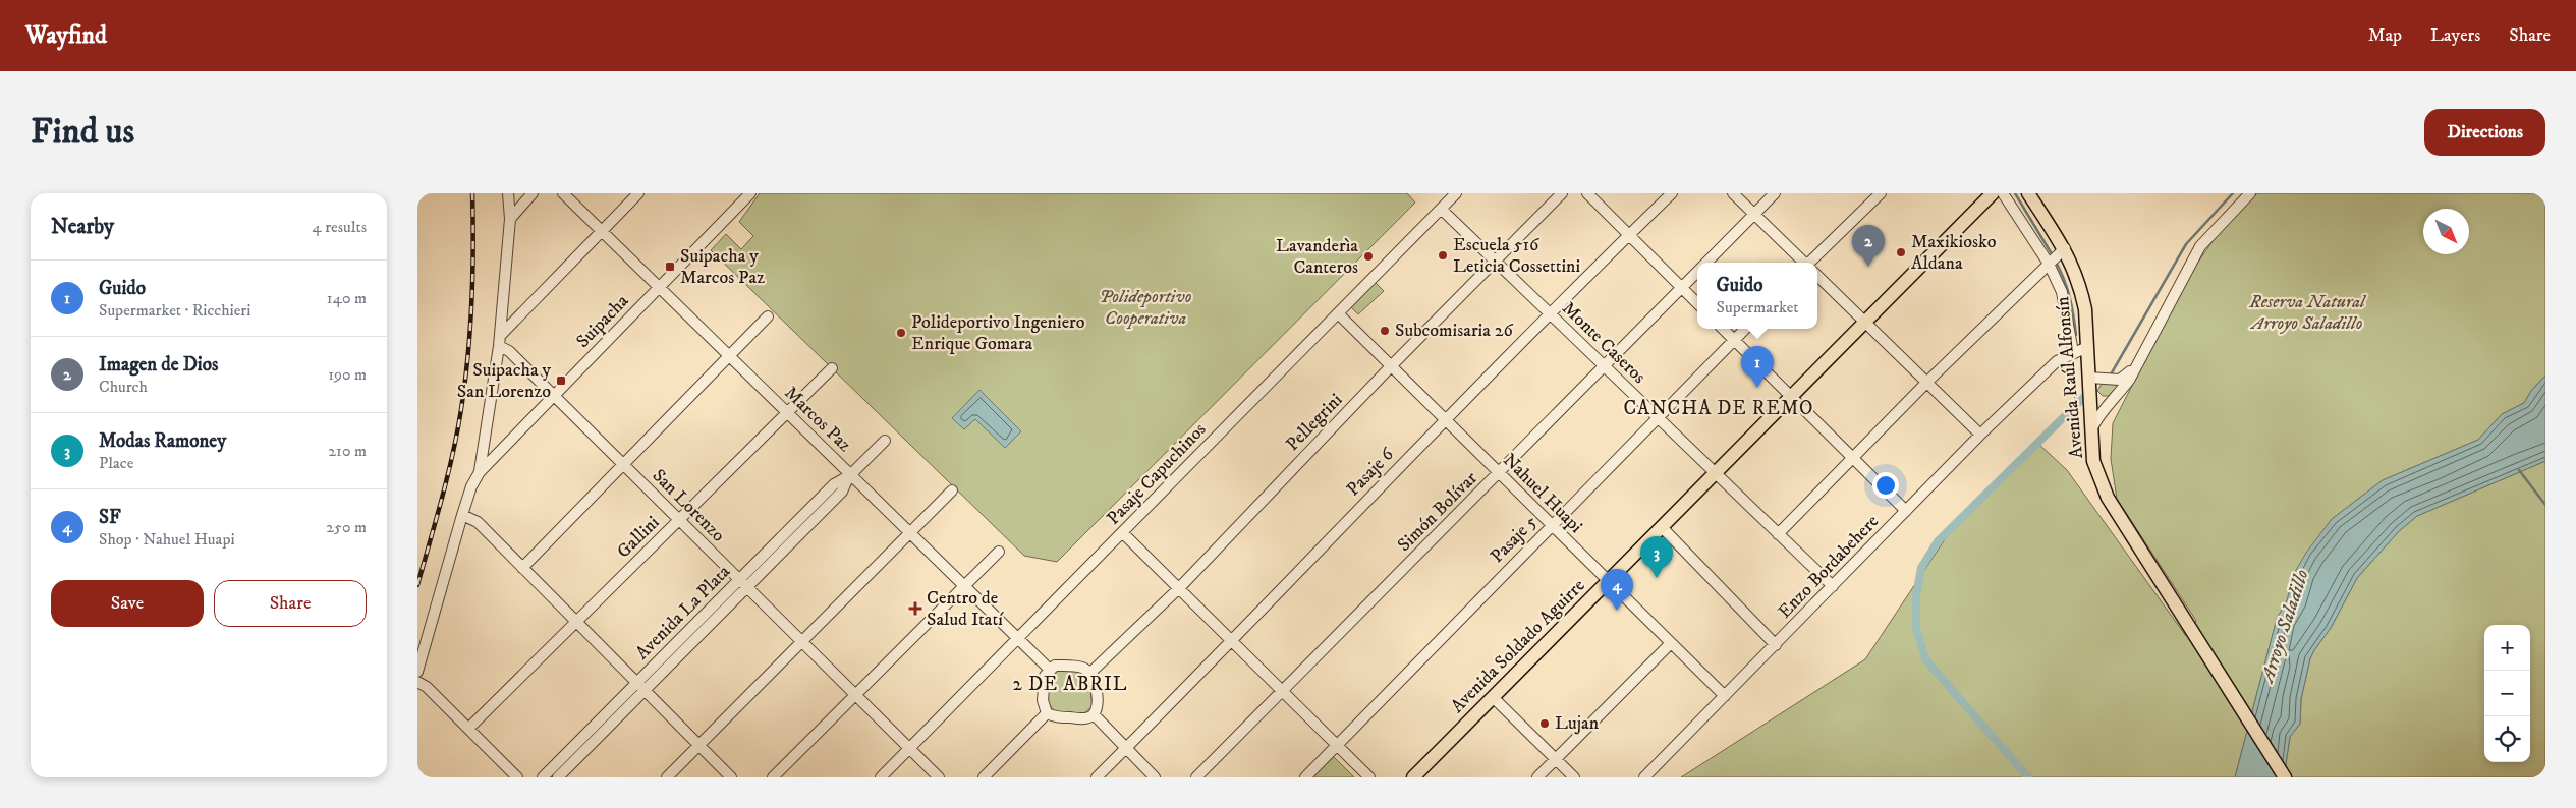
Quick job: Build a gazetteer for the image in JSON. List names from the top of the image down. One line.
{"streets":{"main road":["Avenida Raúl Alfonsín","Avenida Soldado Aguirre"],"street":["Suipacha","Monte Caseros","Marcos Paz","Pellegrini","Pasaje 6","Pasaje Capuchinos","Nahuel Huapi","San Lorenzo","Simón Bolívar","Gallini","Pasaje 5","Enzo Bordabehere","Avenida La Plata"]},"crossings":[["Suipacha","Marcos Paz"],["Suipacha","San Lorenzo"],["Monte Caseros","Pellegrini"],["Monte Caseros","Pasaje 6"],["Monte Caseros","Pasaje Capuchinos"],["Monte Caseros","Simón Bolívar"],["Monte Caseros","Pasaje 5"],["Monte Caseros","Enzo Bordabehere"],["Monte Caseros","Avenida Soldado Aguirre"],["Avenida Raúl Alfonsín","Enzo Bordabehere"],["Marcos Paz","Pellegrini"],["Marcos Paz","Pasaje Capuchinos"],["Marcos Paz","Gallini"],["Marcos Paz","Avenida La Plata"],["Pellegrini","Nahuel Huapi"],["Pasaje 6","Nahuel Huapi"],["Pasaje Capuchinos","Nahuel Huapi"],["Pasaje Capuchinos","San Lorenzo"],["Nahuel Huapi","Simón Bolívar"],["Nahuel Huapi","Pasaje 5"],["Nahuel Huapi","Enzo Bordabehere"],["Nahuel Huapi","Avenida Soldado Aguirre"],["San Lorenzo","Gallini"],["San Lorenzo","Avenida La Plata"]],"districts":["CANCHA DE REMO","2 DE ABRIL"],"water":["Arroyo Saladillo"],"parks":["Polideportivo Cooperativa","Reserva Natural Arroyo Saladillo"],"places":{"other":["Maxikiosko Aldana","Escuela 516 Leticia Cossettini","Lavanderìa Canteros","Subcomisaria 26","Polideportivo Ingeniero Enrique Gomara","Lujan"],"transit":["Suipacha y Marcos Paz","Suipacha y San Lorenzo"],"health":["Centro de Salud Itatí"]},"north":"bottom right","page":{"header":"Wayfind","nav":["Map","Layers","Share"],"buttons":["Directions",["Save","Share"]],"title":"Find us","heading":["Nearby","4 results"],"pins":["2","1","3","4"],"list":[{"mark":"1","name":"Guido","note":"Supermarket · Ricchieri","value":"140 m"},{"mark":"2","name":"Imagen de Dios","note":"Church","value":"190 m"},{"mark":"3","name":"Modas Ramoney","note":"Place","value":"210 m"},{"mark":"4","name":"SF","note":"Shop · Nahuel Huapi","value":"250 m"}],"popup":["Guido","Supermarket"],"map_buttons":["+","−"]}}
